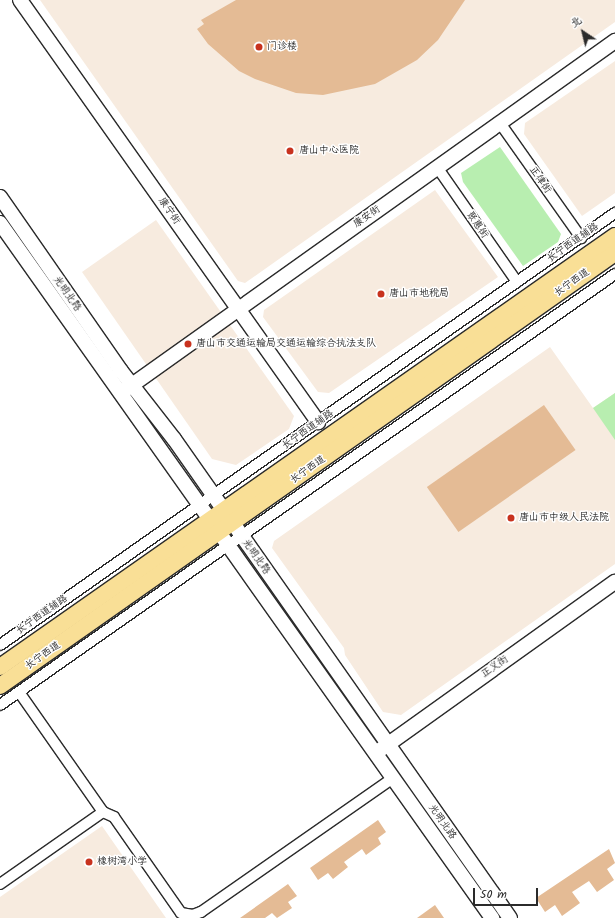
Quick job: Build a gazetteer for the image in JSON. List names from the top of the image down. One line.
{"streets":{"main road":["康宁街","康安街","长宁西道","光明北路","正义街"],"street":["正律街","聚惠街","长宁西道辅路"]},"crossings":[["正律街","康安街"],["正律街","长宁西道辅路"],["康宁街","康安街"],["康宁街","长宁西道辅路"],["康安街","聚惠街"],["康安街","光明北路"],["聚惠街","长宁西道辅路"],["长宁西道辅路","光明北路"],["长宁西道","光明北路"],["光明北路","正义街"]],"places":["门诊楼","唐山中心医院","唐山市地税局","唐山市交通运输局交通运输综合执法支队","唐山市中级人民法院","橡树湾小学"],"scale_bar":"50 m","north":"top left"}
